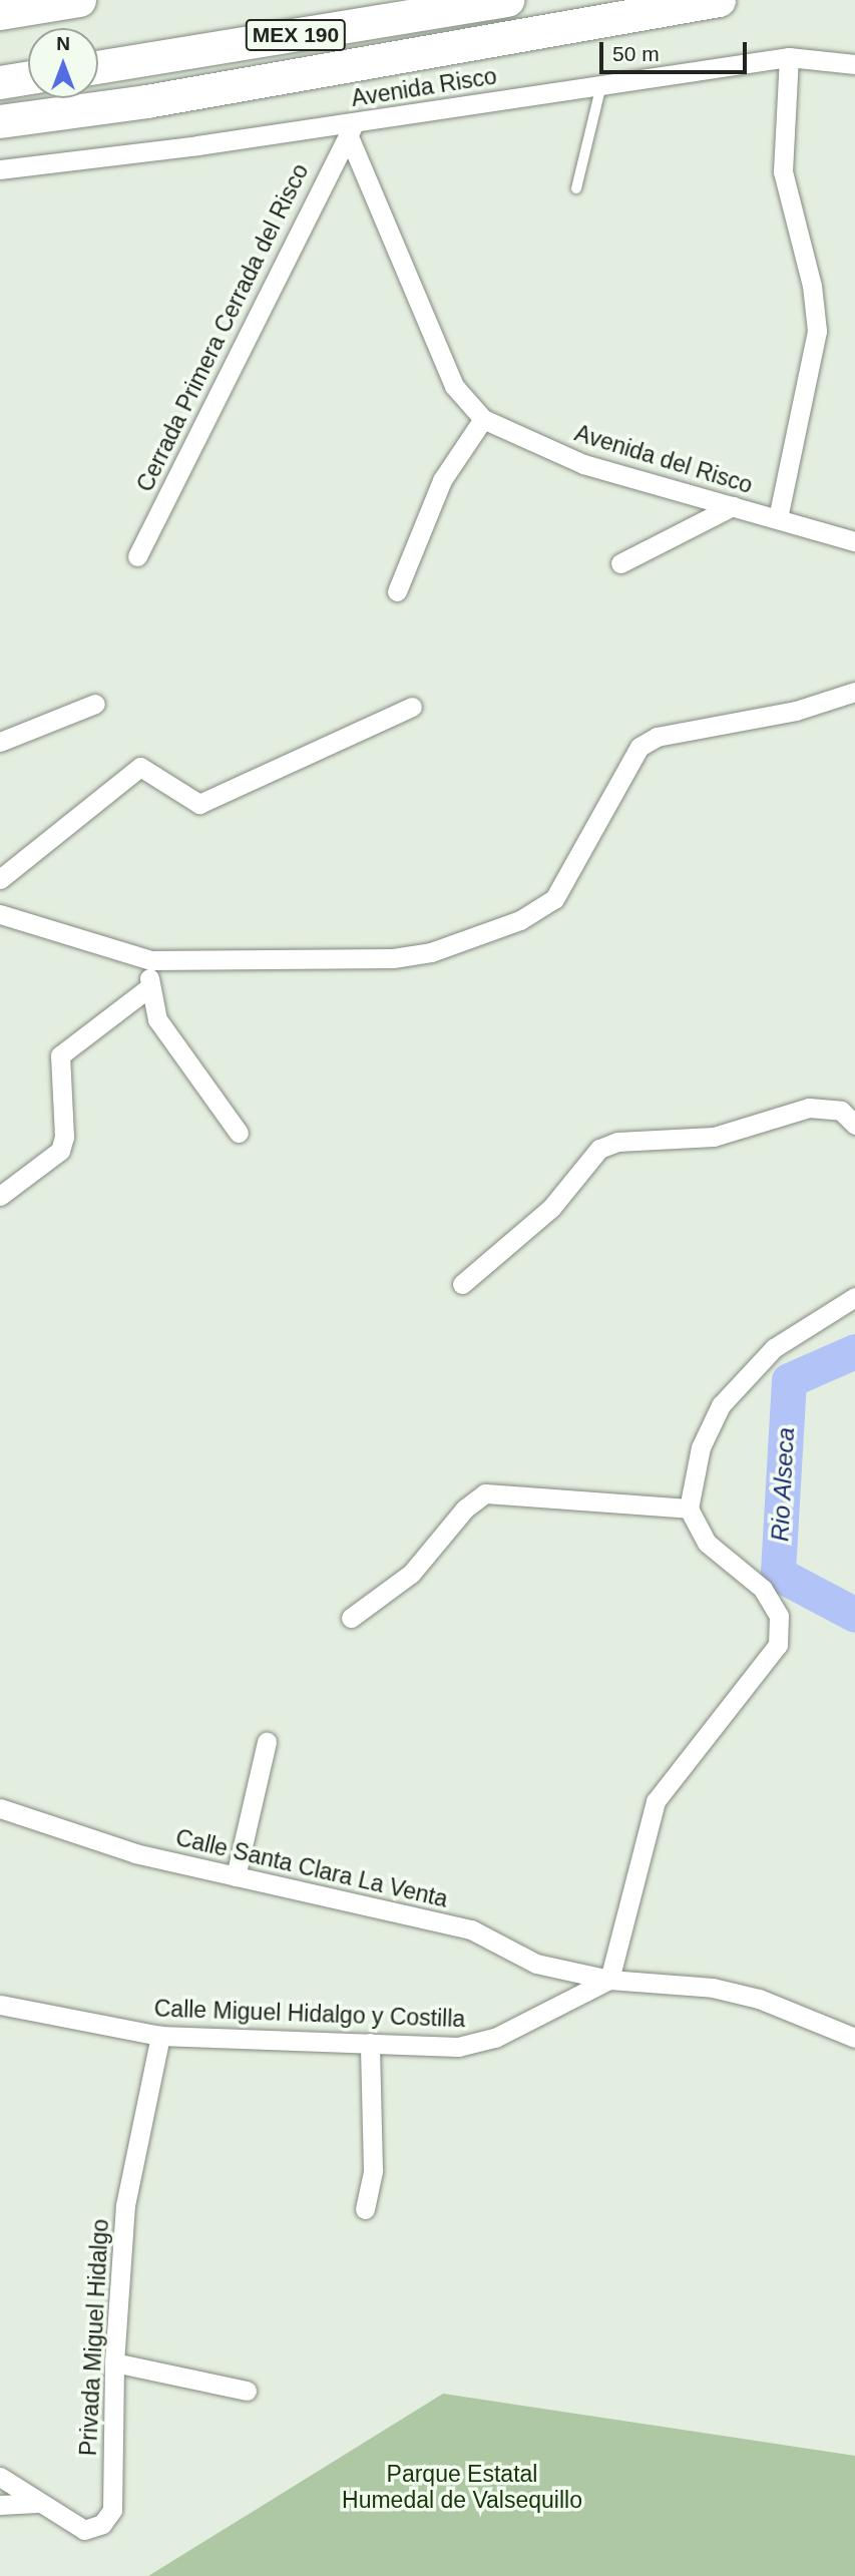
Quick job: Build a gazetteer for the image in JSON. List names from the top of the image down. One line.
{"streets":{"highway":["MEX 190"],"street":["Avenida Risco","Cerrada Primera Cerrada del Risco","Avenida del Risco","Calle Santa Clara La Venta","Calle Miguel Hidalgo y Costilla","Privada Miguel Hidalgo"]},"crossings":[["Avenida Risco","Cerrada Primera Cerrada del Risco"],["Avenida Risco","Avenida del Risco"],["Cerrada Primera Cerrada del Risco","Avenida del Risco"],["Calle Santa Clara La Venta","Calle Miguel Hidalgo y Costilla"],["Calle Miguel Hidalgo y Costilla","Privada Miguel Hidalgo"]],"water":["Rio Alseca"],"parks":["Parque Estatal Humedal de Valsequillo"],"scale_bar":"50 m","north":"top"}
